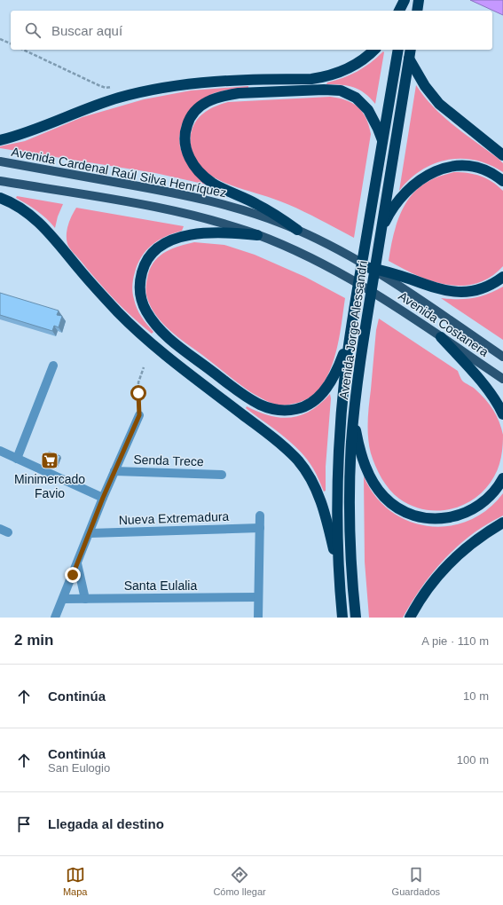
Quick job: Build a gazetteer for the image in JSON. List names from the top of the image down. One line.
{"streets":{"highway":["Avenida Jorge Alessandri"],"main road":["Avenida Cardenal Raúl Silva Henríquez","Avenida Costanera"],"street":["Senda Trece","Nueva Extremadura","Santa Eulalia"]},"crossings":[["Avenida Cardenal Raúl Silva Henríquez","Avenida Costanera"]],"places":{"supermarket":["Minimercado Favio"]},"page":{"search":"Buscar aquí","heading":["2 min","A pie · 110 m"],"list":[["Continúa","10 m"],["Continúa","San Eulogio","100 m"],"Llegada al destino"],"nav":["Mapa","Cómo llegar","Guardados"]}}
